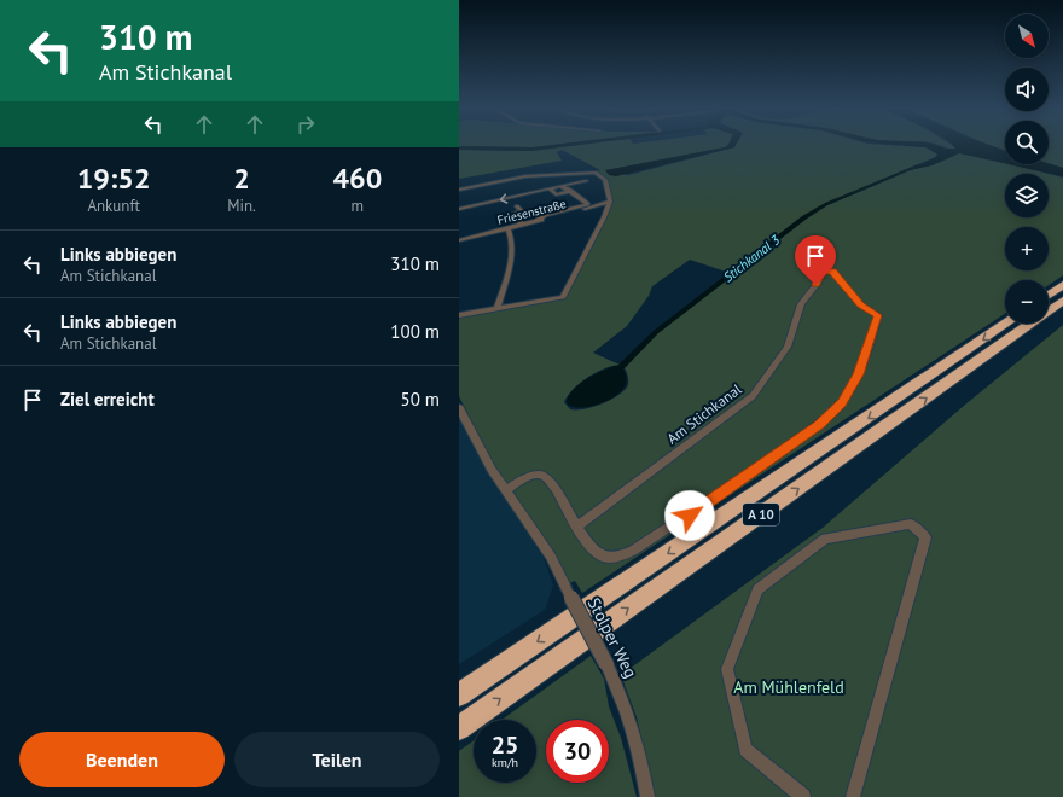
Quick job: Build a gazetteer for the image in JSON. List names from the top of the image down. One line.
{"streets":{"highway":["A 10"],"street":["Friesenstraße","Am Stichkanal","Stolper Weg"]},"crossings":[["Am Stichkanal","Stolper Weg"]],"water":["Stichkanal 3"],"parks":["Am Mühlenfeld"],"north":"bottom right","page":{"turn":["310 m","Am Stichkanal"],"map_buttons":["+","−"],"eta":["19:52","Ankunft","2","Min.","460","m"],"list":[{"name":"Links abbiegen","note":"Am Stichkanal","value":"310 m"},{"name":"Links abbiegen","note":"Am Stichkanal","value":"100 m"},{"name":"Ziel erreicht","value":"50 m"}],"speed":"25 km/h","limit":"30","buttons":["Beenden","Teilen"]}}
